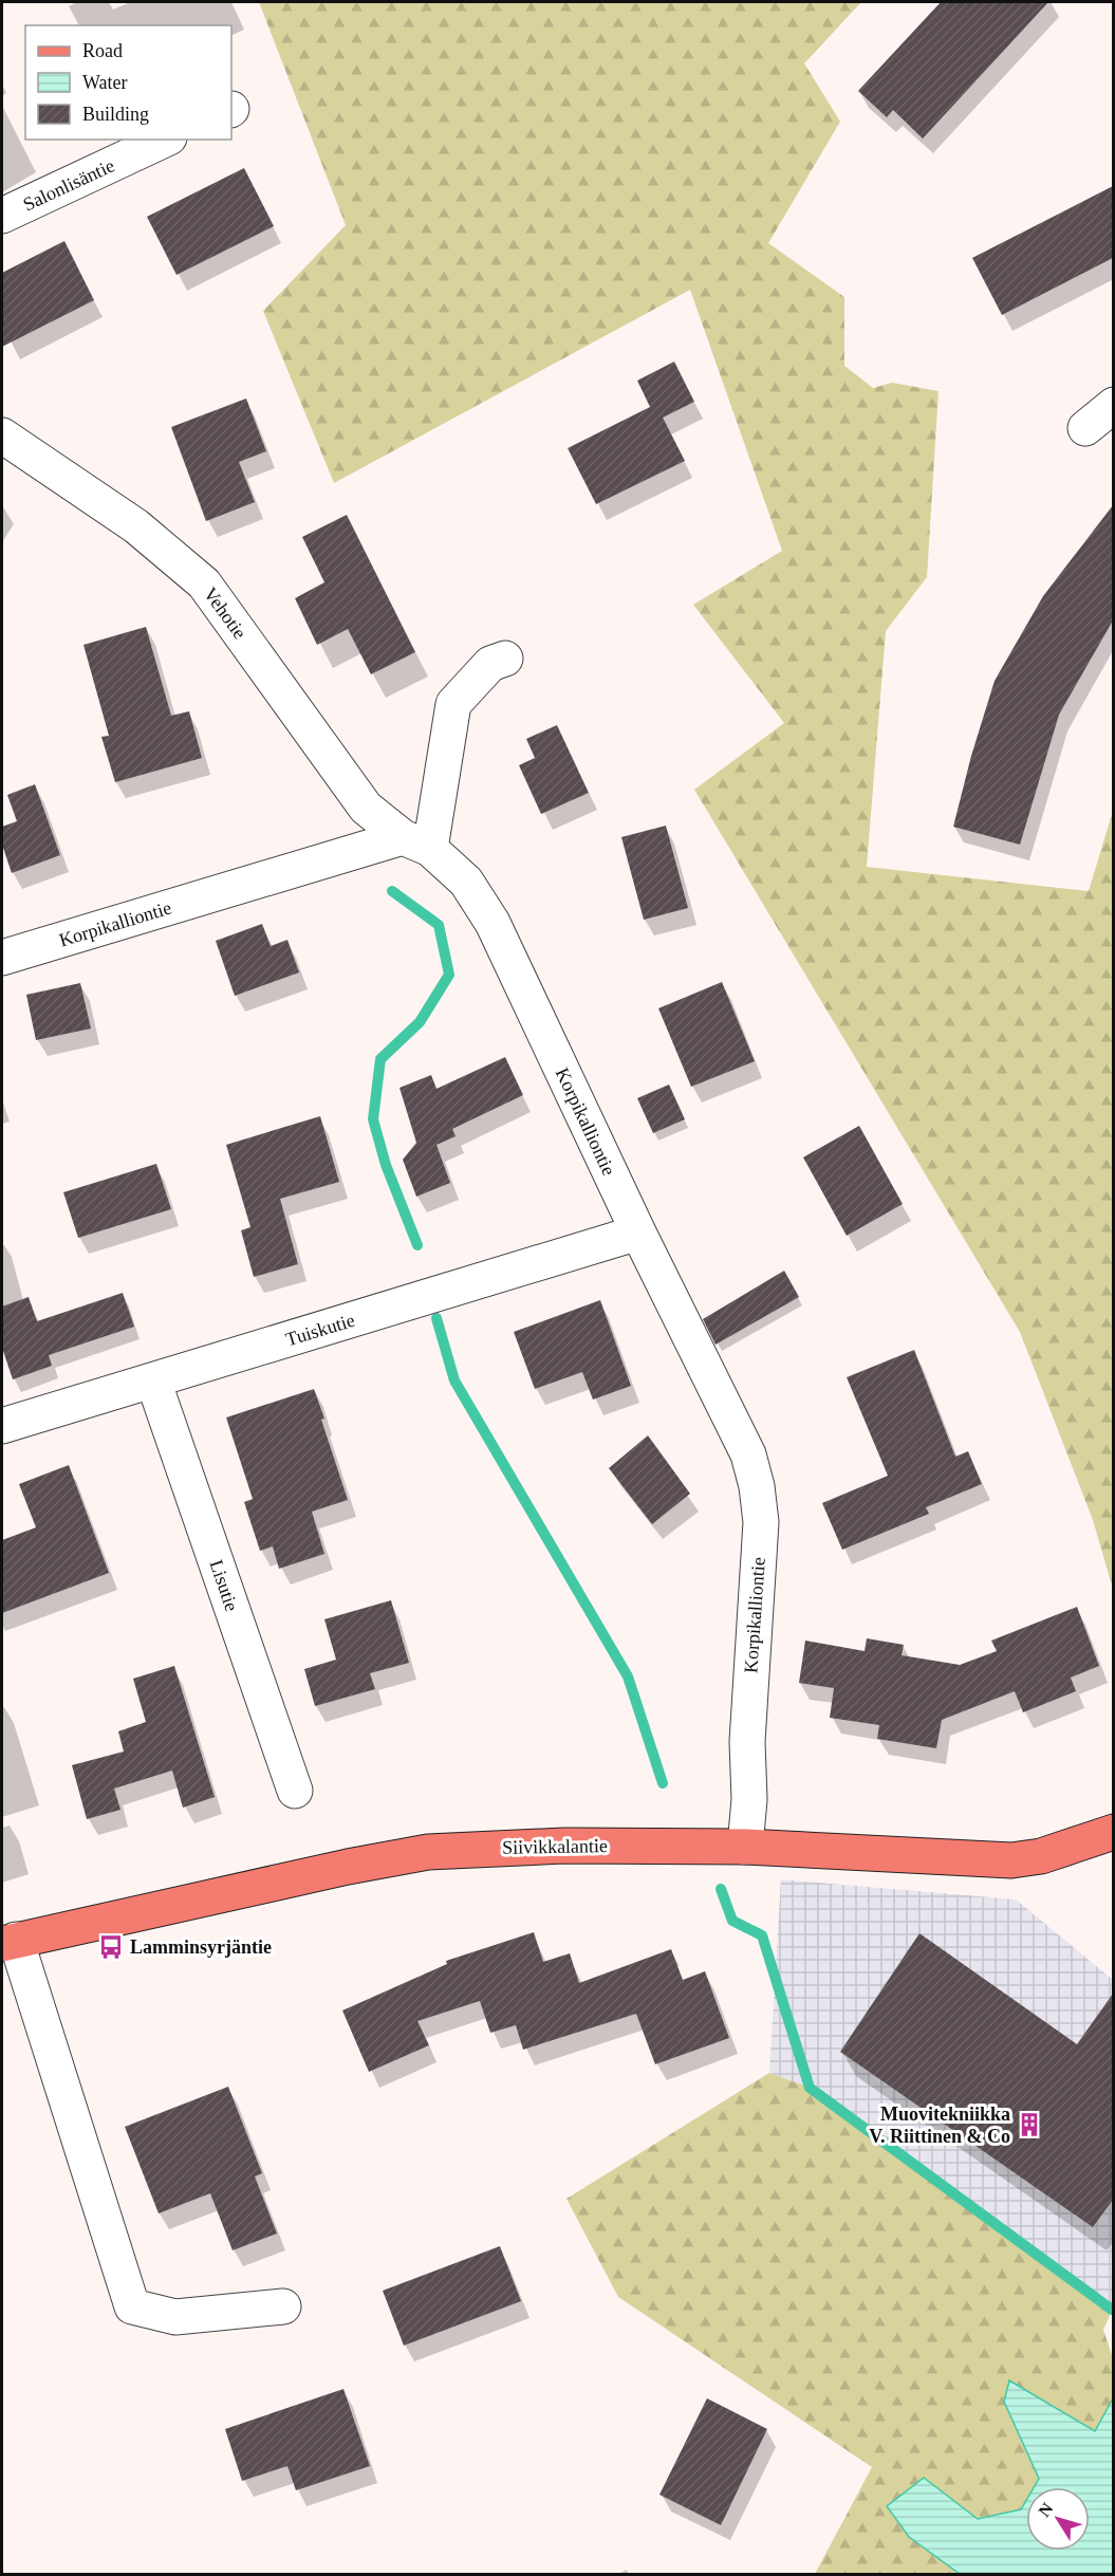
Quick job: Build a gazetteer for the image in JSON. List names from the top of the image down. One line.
{"streets":{"main road":["Siivikkalantie"],"street":["Salonlisäntie","Vehotie","Korpikalliontie","Tuiskutie","Lisutie"]},"crossings":[["Vehotie","Korpikalliontie"],["Korpikalliontie","Tuiskutie"],["Korpikalliontie","Siivikkalantie"],["Tuiskutie","Lisutie"]],"places":{"bus stop":["Lamminsyrjäntie"],"building":["Muovitekniikka V. Riittinen & Co"]},"legend":["Road","Water","Building"],"north":"top left"}
